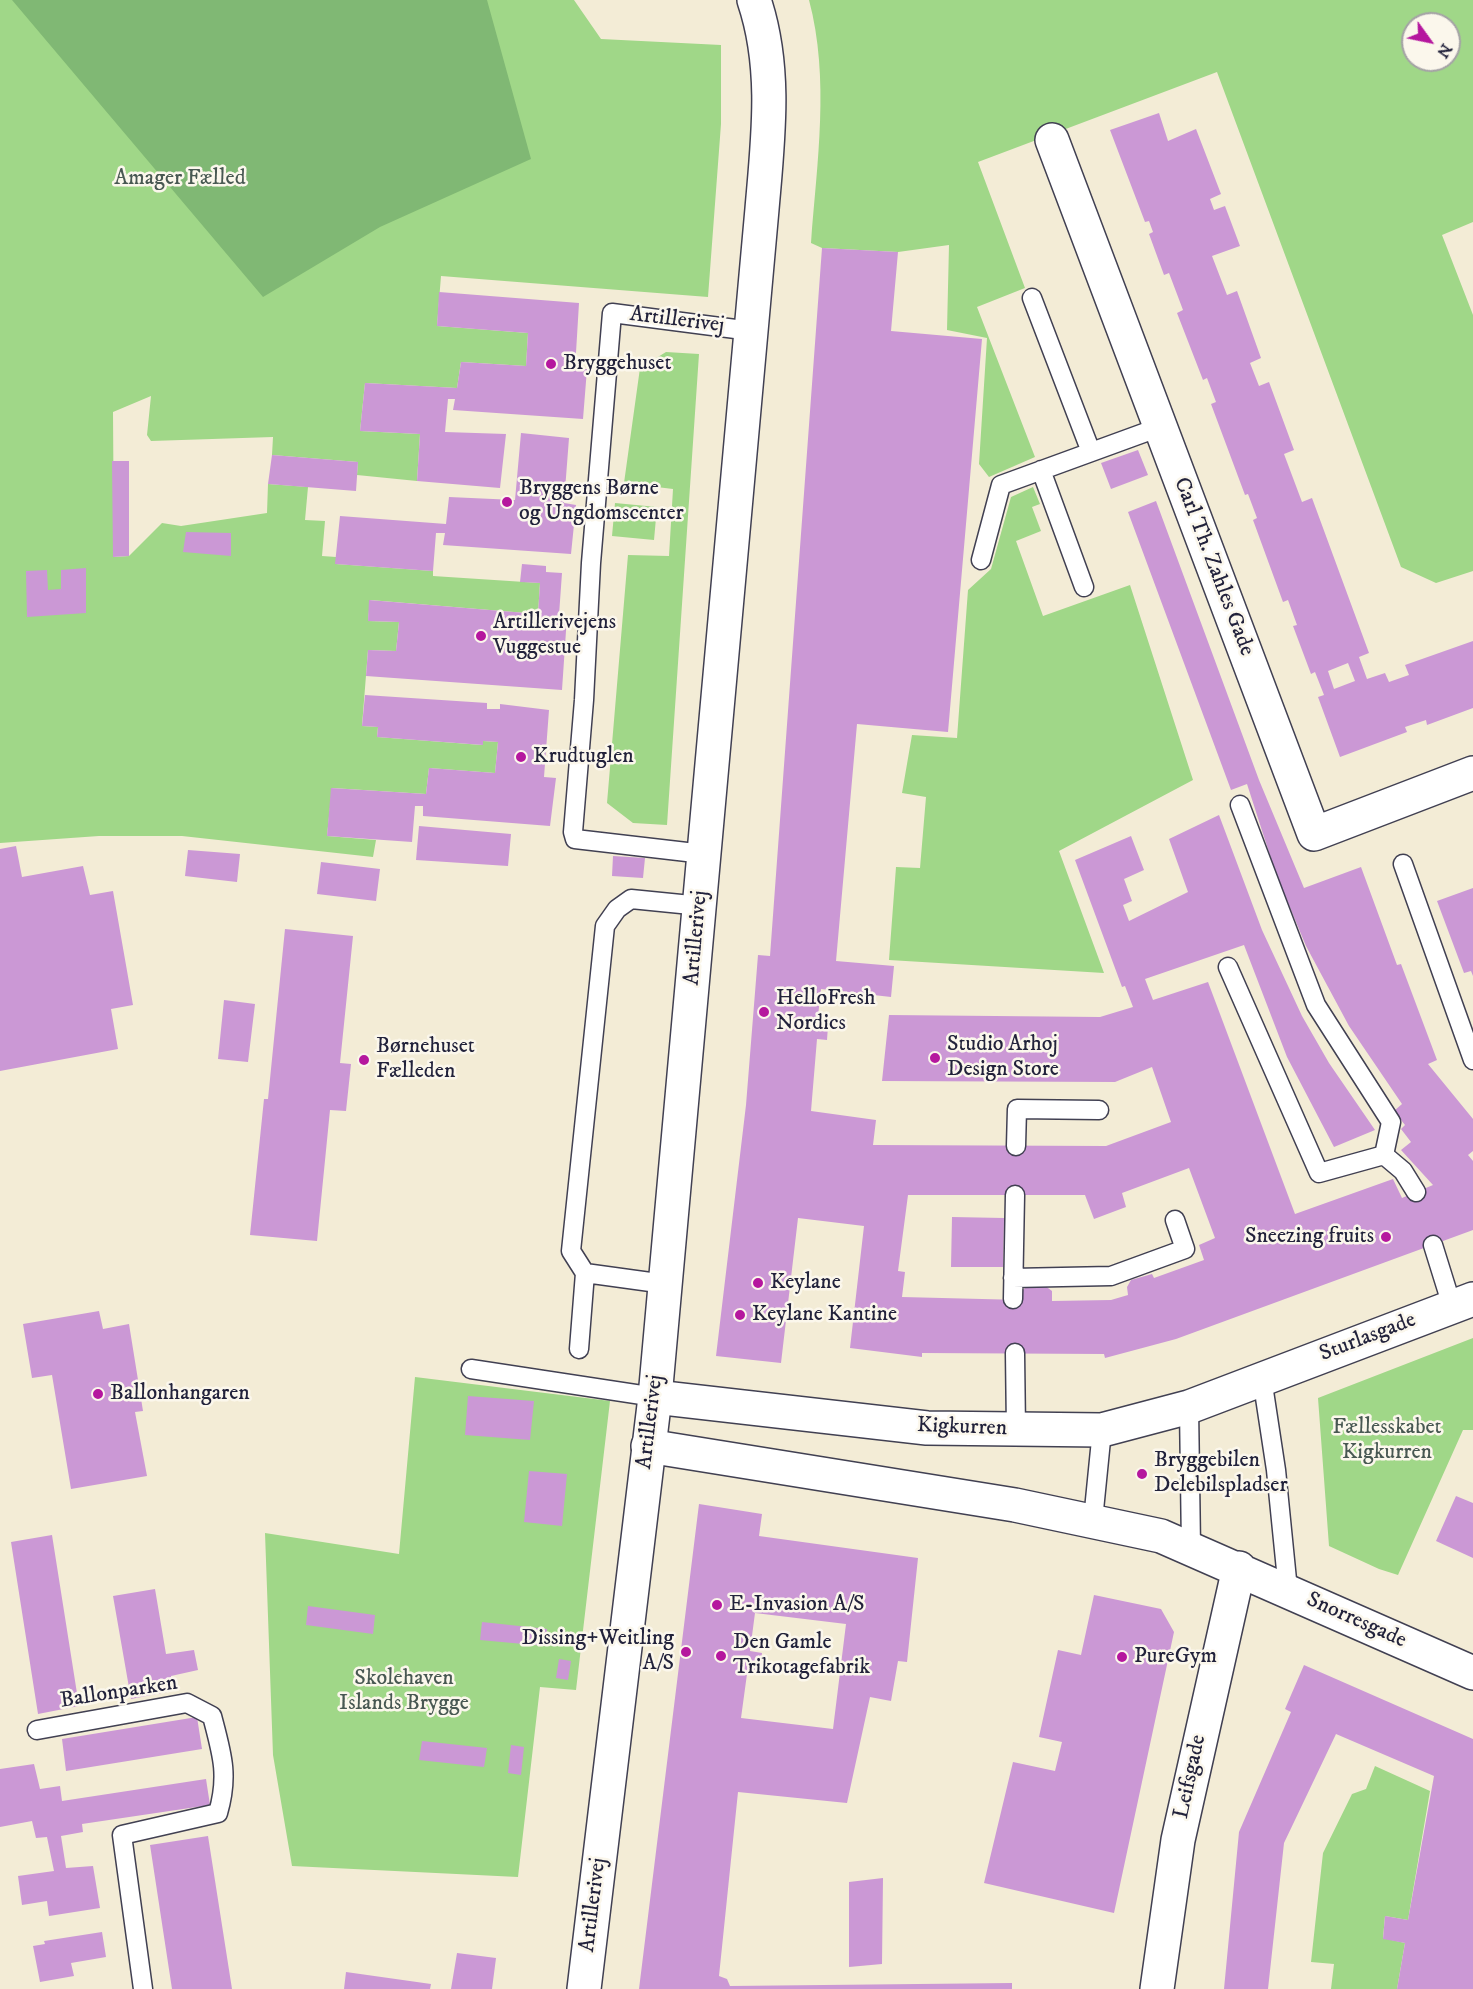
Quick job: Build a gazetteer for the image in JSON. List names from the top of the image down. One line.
{"streets":{"street":["Artillerivej","Carl Th. Zahles Gade","Sturlasgade","Kigkurren","Snorresgade","Leifsgade"],"lane":["Ballonparken"]},"crossings":[["Artillerivej","Kigkurren"],["Sturlasgade","Kigkurren"],["Snorresgade","Leifsgade"]],"parks":["Amager Fælled","Fællesskabet Kigkurren","Skolehaven Islands Brygge"],"places":["Bryggehuset","Bryggens Børne og Ungdomscenter","Artillerivejens Vuggestue","Krudtuglen","HelloFresh Nordics","Studio Arhoj Design Store","Børnehuset Fælleden","Sneezing fruits","Keylane","Keylane Kantine","Ballonhangaren","Bryggebilen Delebilspladser","E-Invasion A/S","Dissing+Weitling A/S","Den Gamle Trikotagefabrik","PureGym"],"north":"bottom right"}
